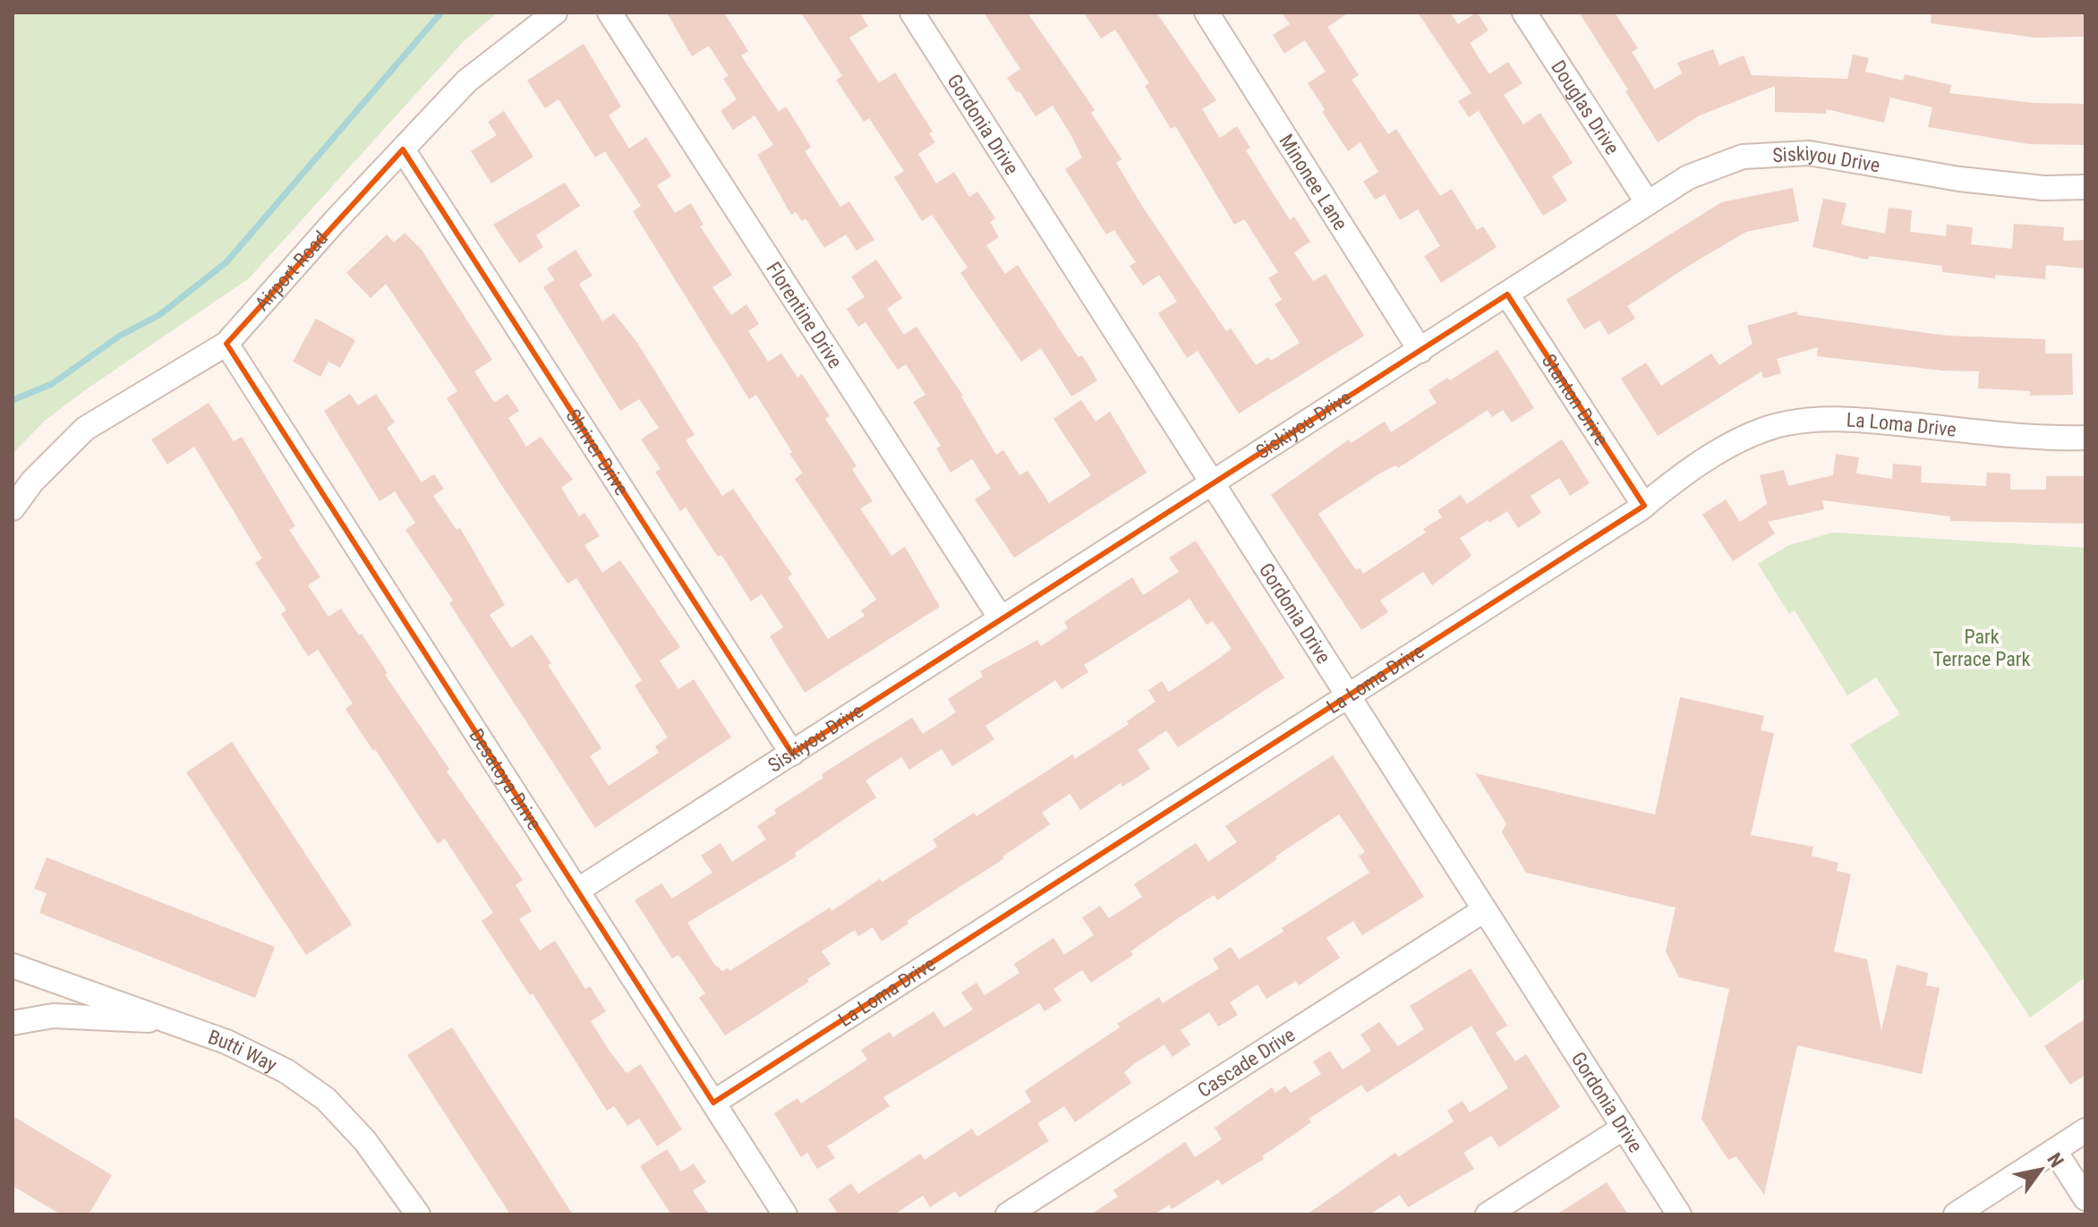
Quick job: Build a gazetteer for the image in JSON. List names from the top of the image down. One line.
{"streets":{"street":["Douglas Drive","Gordonia Drive","Siskiyou Drive","Minonee Lane","Airport Road","Florentine Drive","Stanton Drive","La Loma Drive","Shriver Drive","Desatoya Drive","Butti Way","Cascade Drive"]},"crossings":[["Douglas Drive","Siskiyou Drive"],["Gordonia Drive","Siskiyou Drive"],["Gordonia Drive","La Loma Drive"],["Gordonia Drive","Cascade Drive"],["Siskiyou Drive","Minonee Lane"],["Siskiyou Drive","Florentine Drive"],["Siskiyou Drive","Stanton Drive"],["Siskiyou Drive","Shriver Drive"],["Siskiyou Drive","Desatoya Drive"],["Airport Road","Shriver Drive"],["Airport Road","Desatoya Drive"],["Stanton Drive","La Loma Drive"],["La Loma Drive","Desatoya Drive"]],"parks":["Park Terrace Park"],"north":"top right"}
